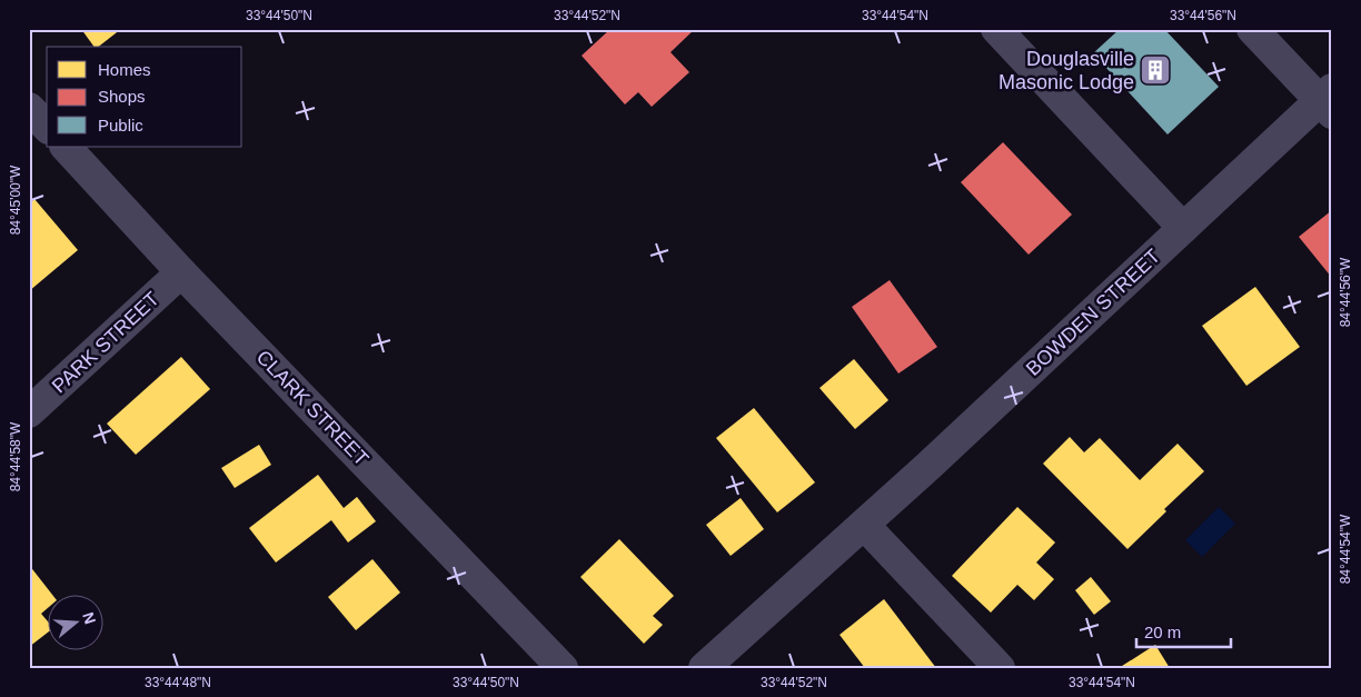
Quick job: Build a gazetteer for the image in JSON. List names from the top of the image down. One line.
{"streets":{"street":["BOWDEN STREET","PARK STREET","CLARK STREET"]},"crossings":[["PARK STREET","CLARK STREET"]],"places":{"building":["Douglasville Masonic Lodge"]},"legend":["Homes","Shops","Public"],"scale_bar":"20 m","north":"right","coordinates":["33°44'50\"N","33°44'52\"N","33°44'54\"N","33°44'56\"N","84°45'00\"W","84°44'56\"W","84°44'58\"W","84°44'54\"W","33°44'48\"N"]}
